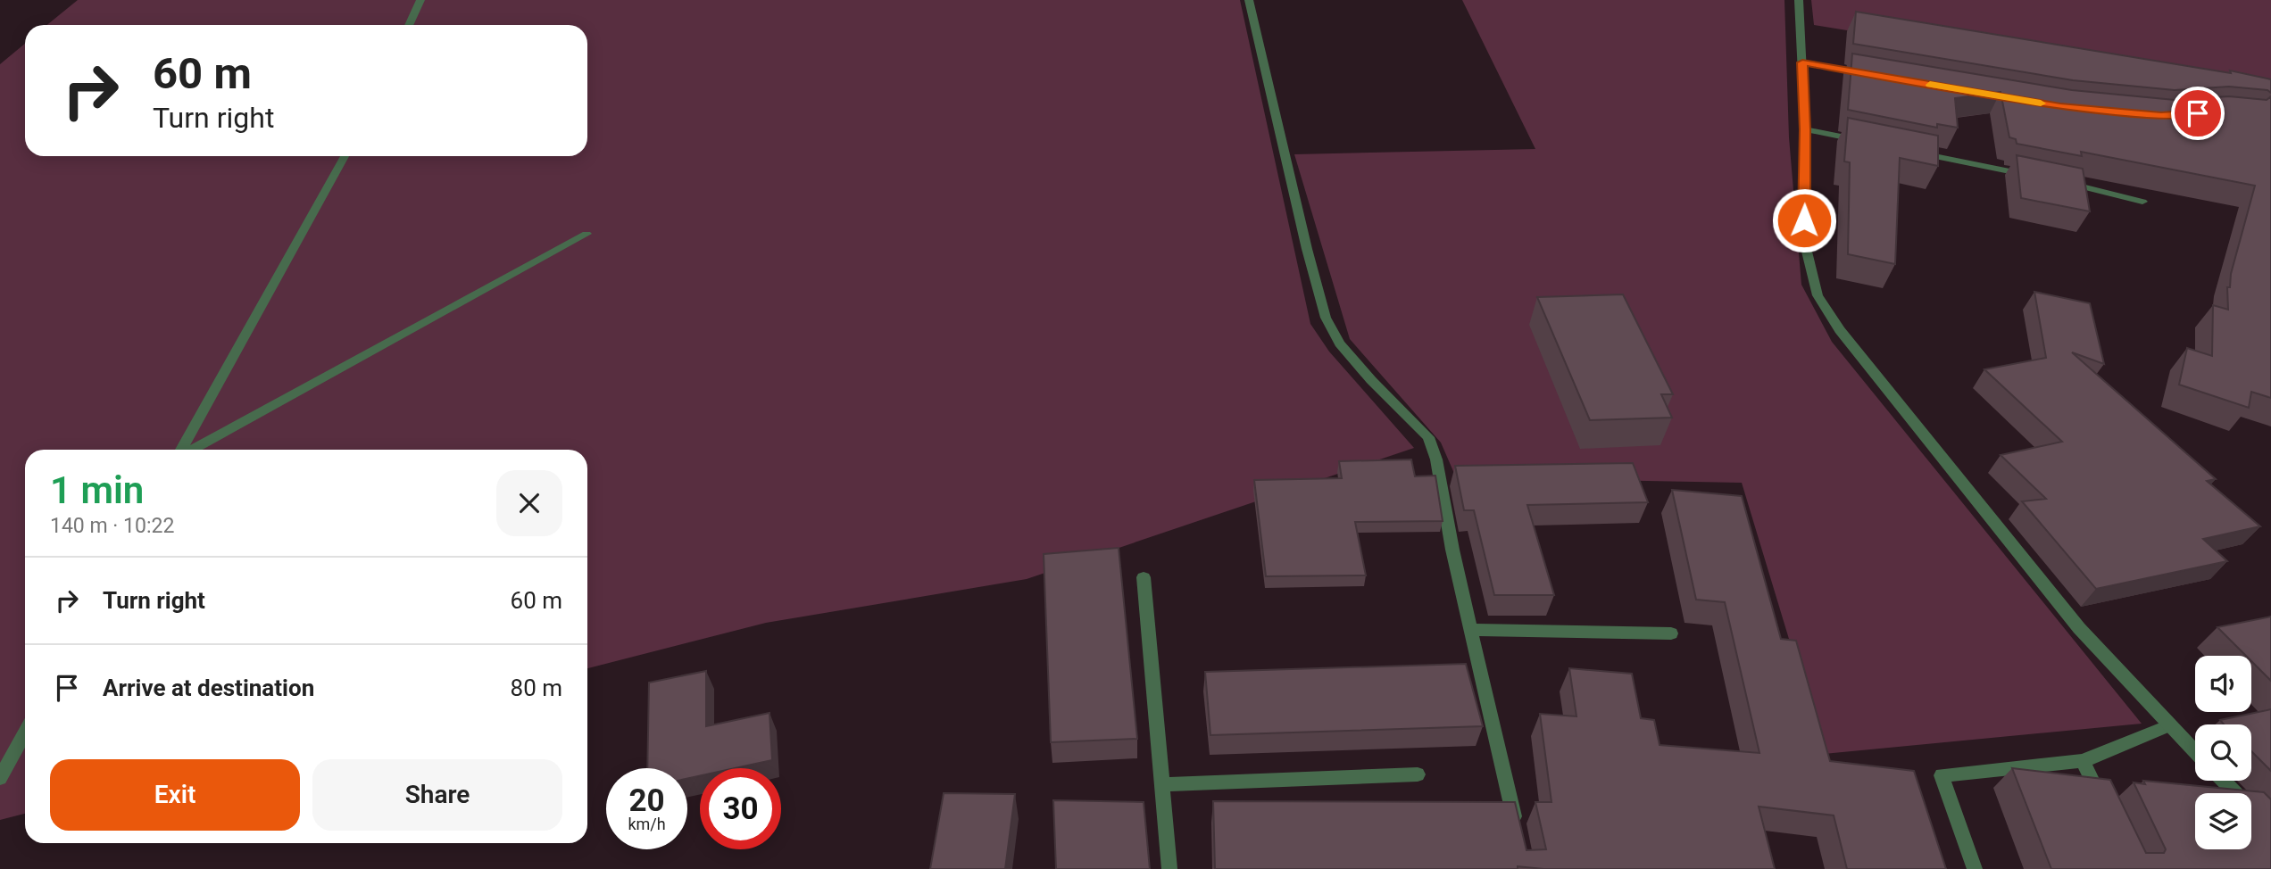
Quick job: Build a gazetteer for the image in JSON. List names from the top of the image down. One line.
{"page":{"turn":["60 m","Turn right"],"heading":["1 min","140 m · 10:22"],"list":[{"name":"Turn right","value":"60 m"},{"name":"Arrive at destination","value":"80 m"}],"buttons":["Exit","Share"],"speed":"20 km/h","limit":"30"}}
